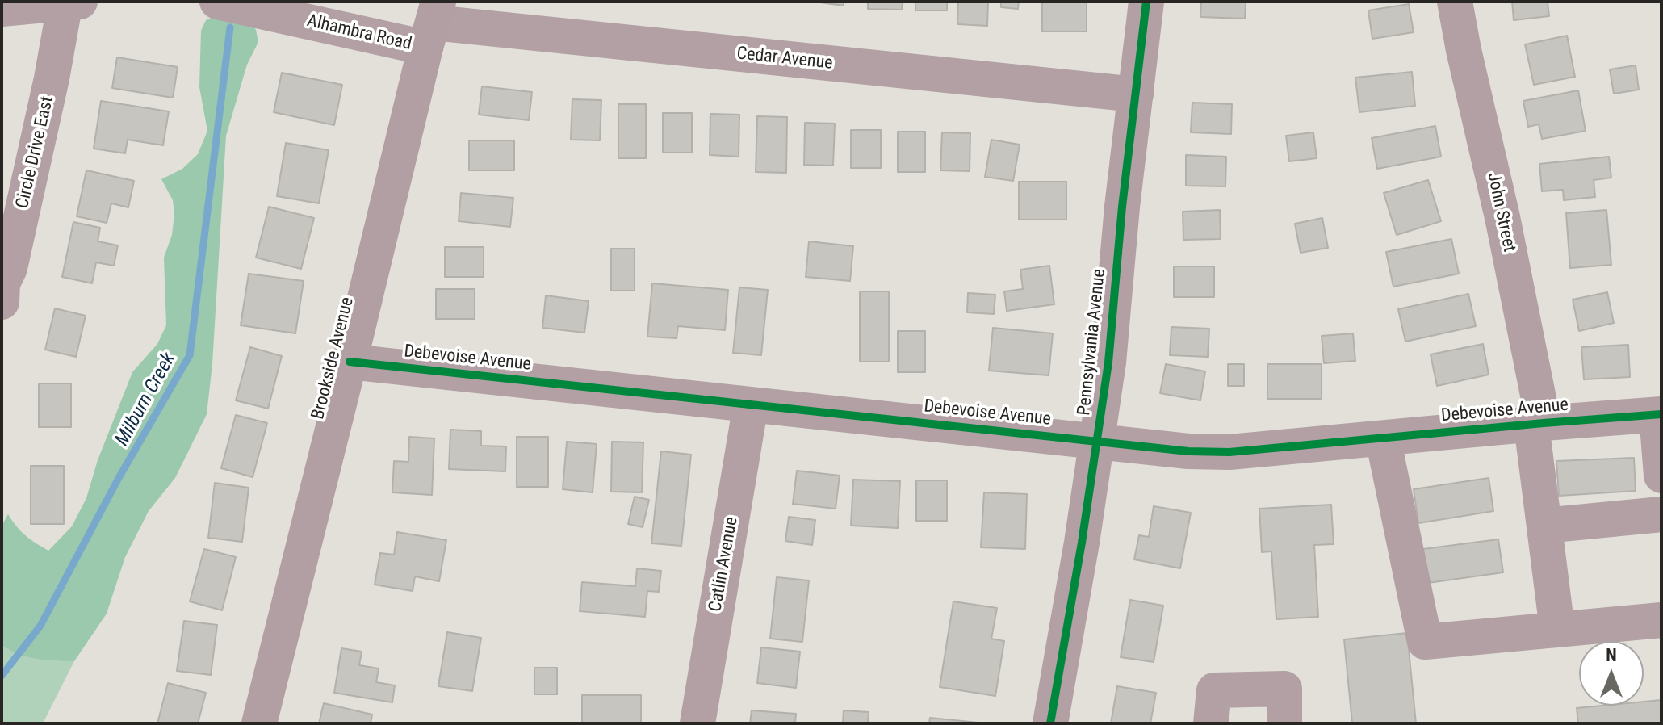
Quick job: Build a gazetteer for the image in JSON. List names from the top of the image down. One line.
{"streets":{"main road":["Brookside Avenue"],"street":["Alhambra Road","Cedar Avenue","Circle Drive East","John Street","Pennsylvania Avenue","Debevoise Avenue","Catlin Avenue"]},"crossings":[["Alhambra Road","Cedar Avenue"],["Alhambra Road","Brookside Avenue"],["Cedar Avenue","Pennsylvania Avenue"],["Cedar Avenue","Brookside Avenue"],["John Street","Debevoise Avenue"],["Pennsylvania Avenue","Debevoise Avenue"],["Brookside Avenue","Debevoise Avenue"],["Debevoise Avenue","Catlin Avenue"]],"water":["Milburn Creek"],"north":"top"}
